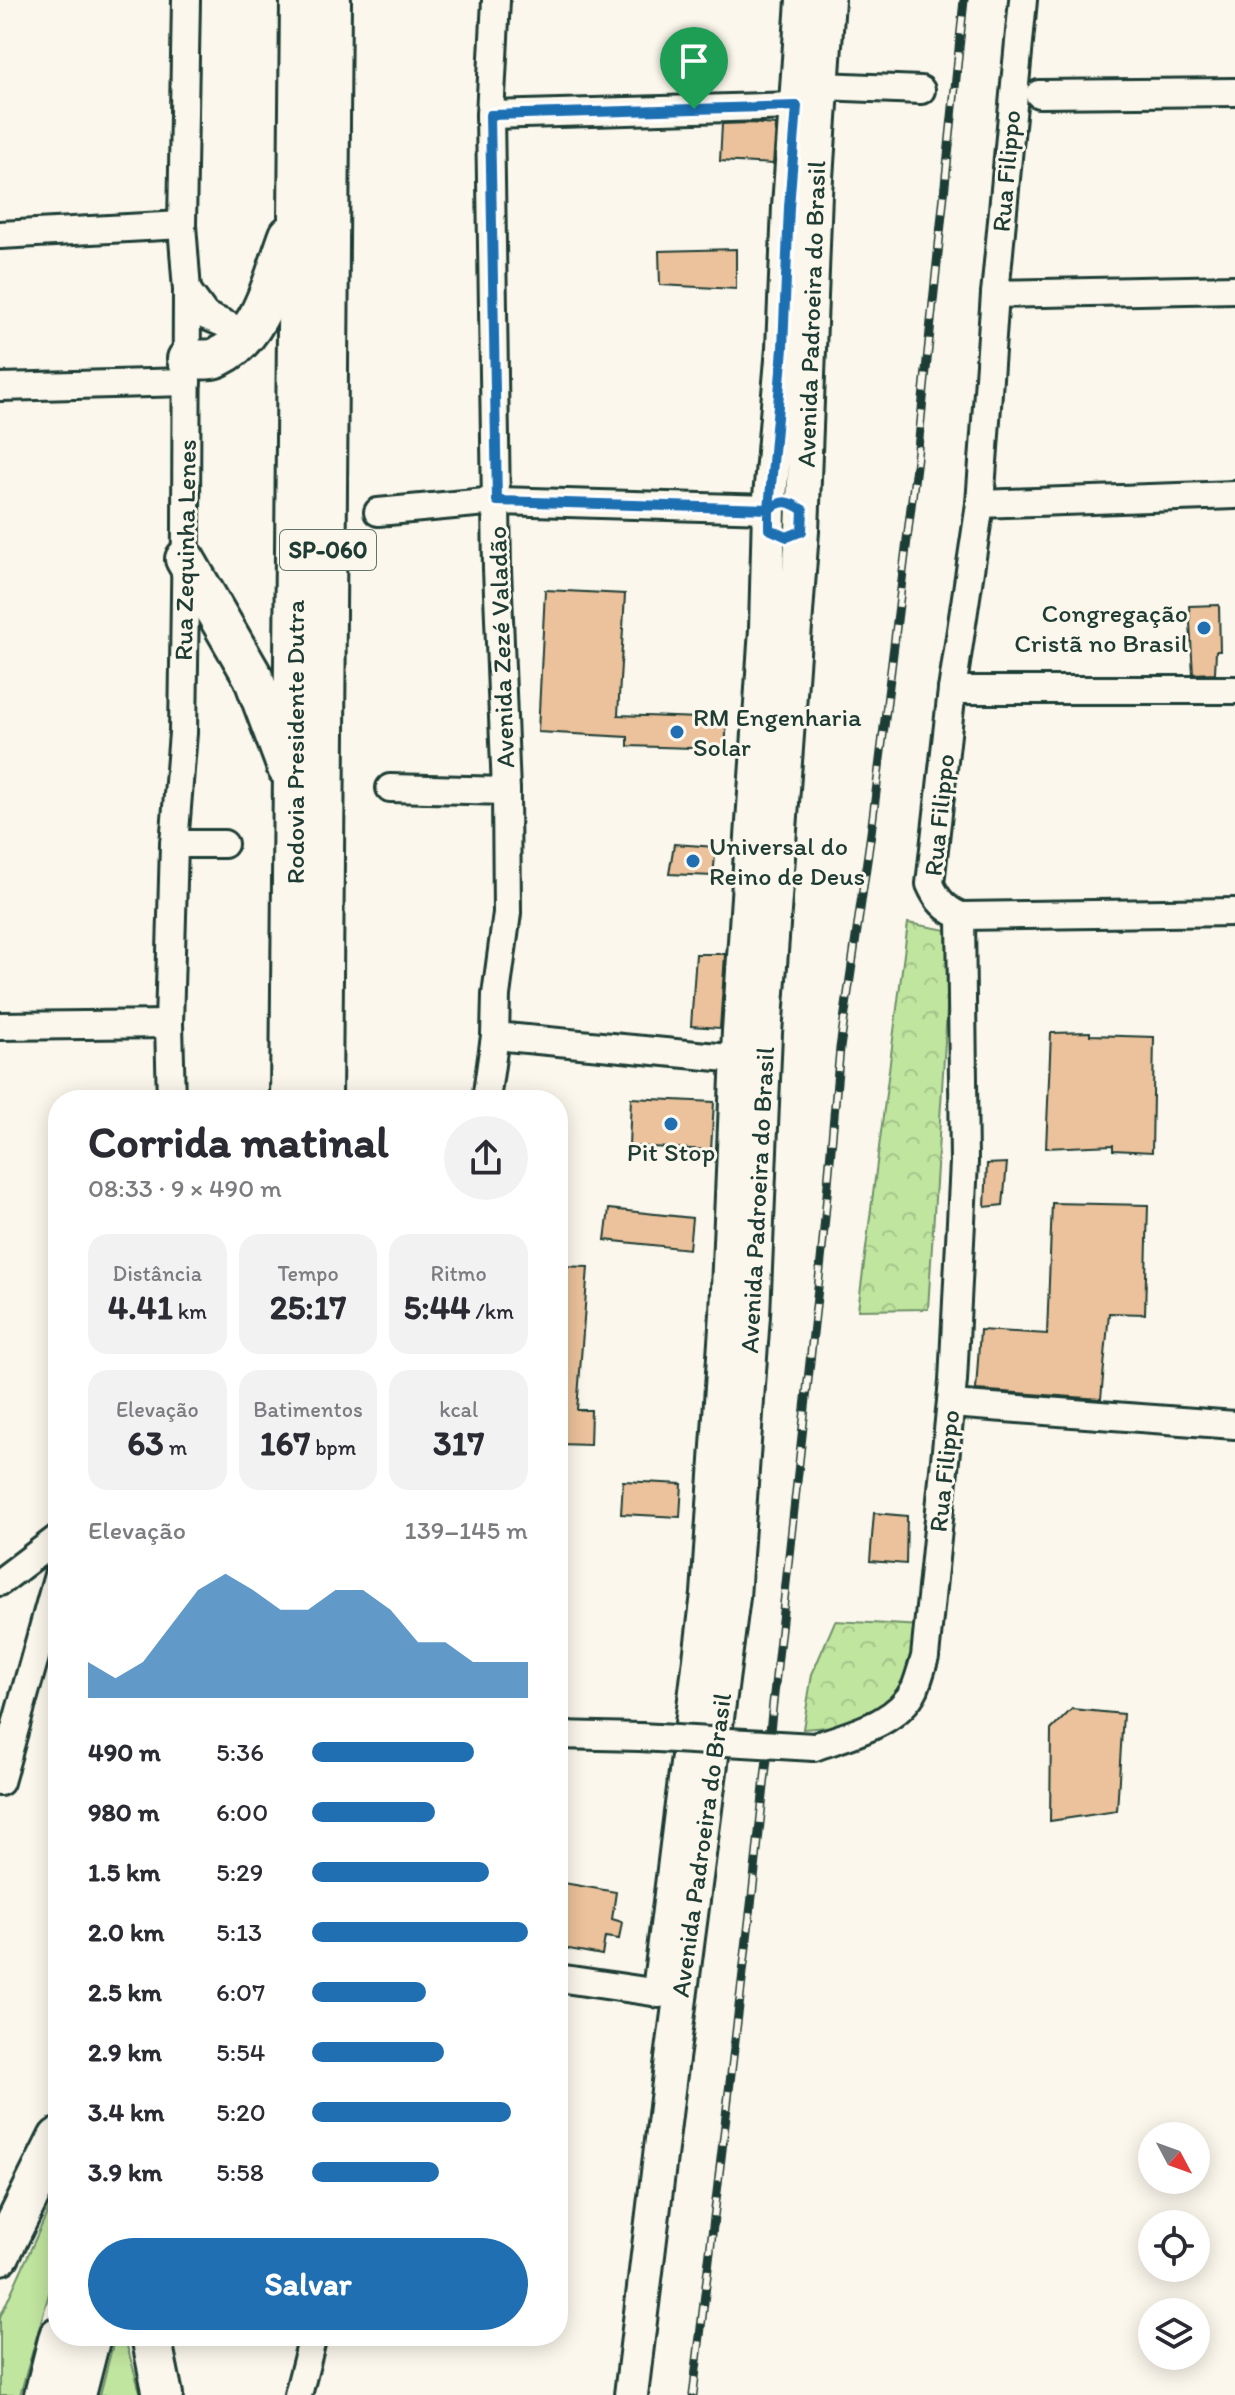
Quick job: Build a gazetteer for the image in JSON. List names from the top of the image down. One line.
{"streets":{"highway":["SP-060","Rodovia Presidente Dutra"],"main road":["Avenida Padroeira do Brasil"],"street":["Rua Filippo","Rua Zequinha Lenes","Avenida Zezé Valadão"]},"places":["Congregação Cristã no Brasil","RM Engenharia Solar","Universal do Reino de Deus","Pit Stop"],"north":"bottom right","page":{"heading":["Corrida matinal","08:33 · 9 × 490 m"],"stats":[["Distância","4.41 km"],["Tempo","25:17"],["Ritmo","5:44 /km"],["Elevação","63 m"],["Batimentos","167 bpm"],["kcal","317"]],"chart":["Elevação","139–145 m"],"list":[{"name":"490 m","note":"5:36"},{"name":"980 m","note":"6:00"},{"name":"1.5 km","note":"5:29"},{"name":"2.0 km","note":"5:13"},{"name":"2.5 km","note":"6:07"},{"name":"2.9 km","note":"5:54"},{"name":"3.4 km","note":"5:20"},{"name":"3.9 km","note":"5:58"}],"buttons":"Salvar"}}
